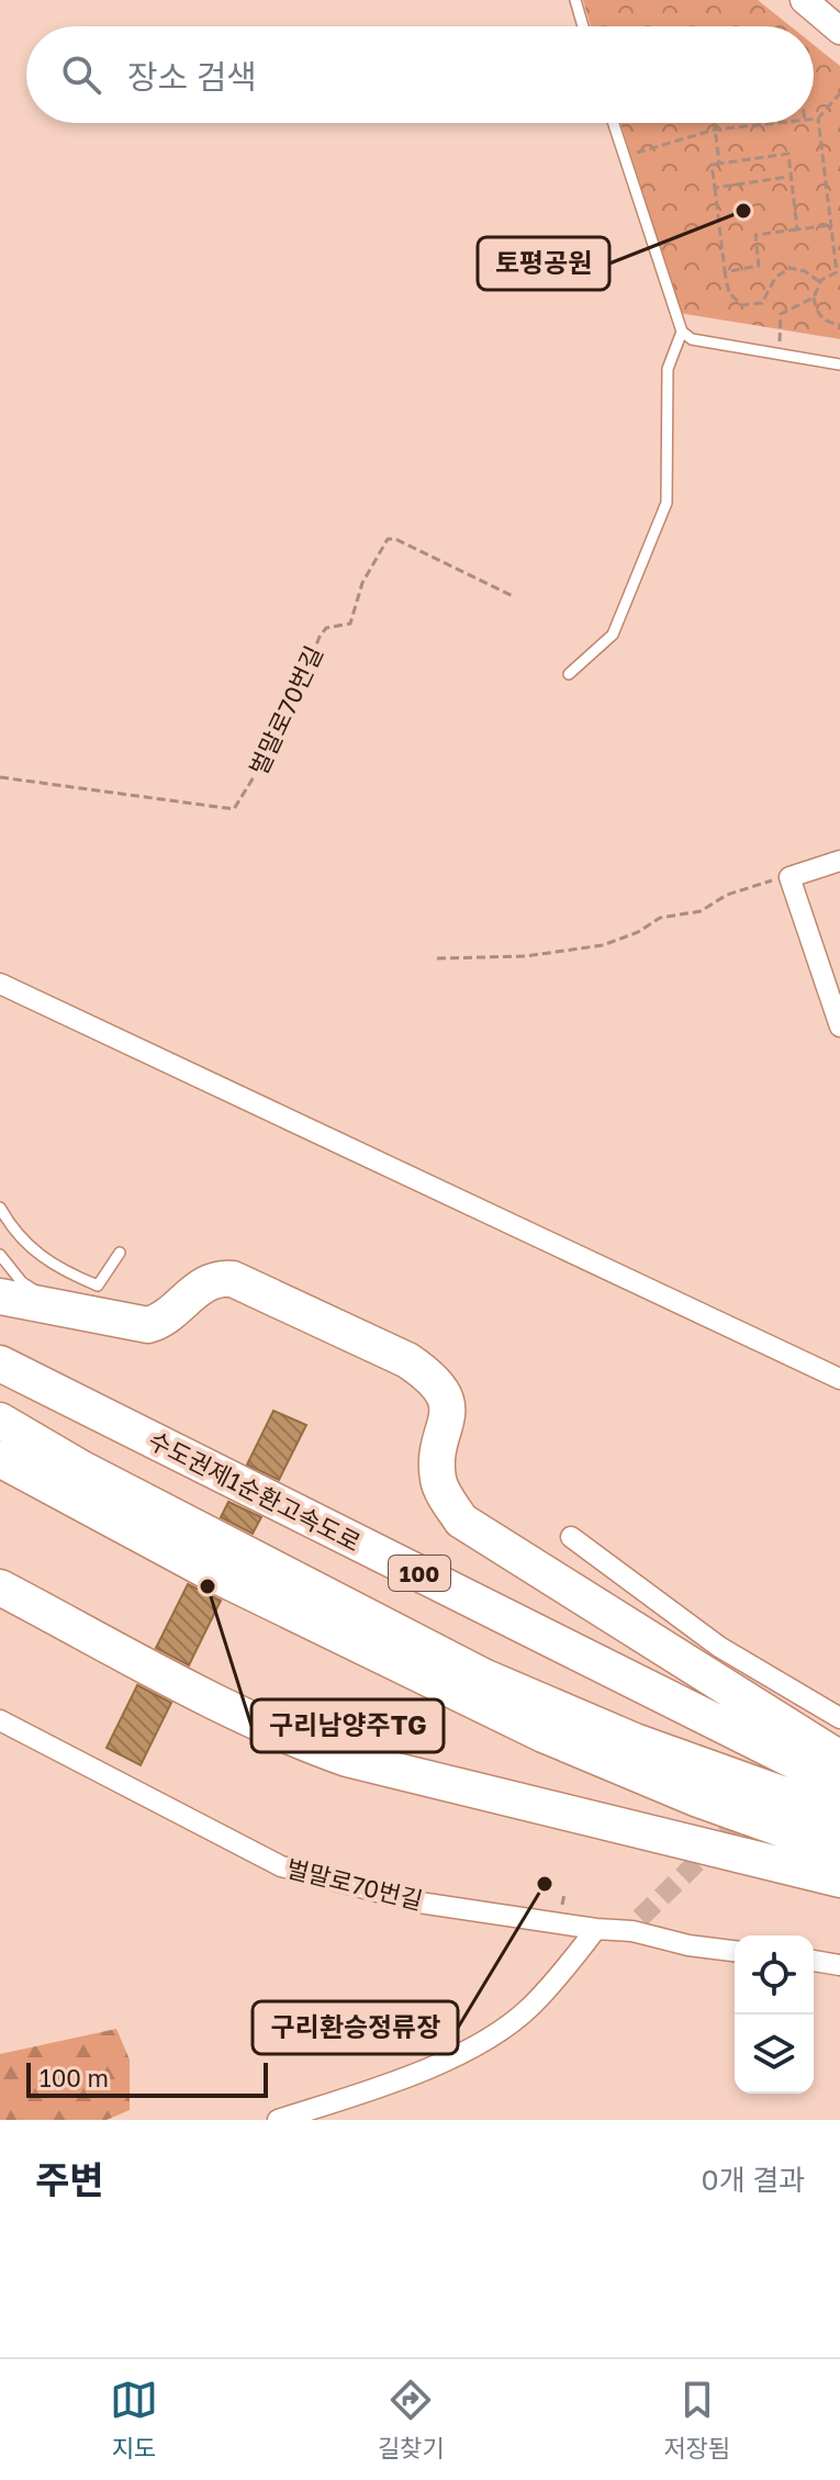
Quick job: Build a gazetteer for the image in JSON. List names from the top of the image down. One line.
{"streets":{"highway":["수도권제1순환고속도로","100"],"street":["벌말로70번길"]},"places":["토평공원","구리남양주TG","구리환승정류장"],"scale_bar":"100 m","page":{"search":"장소 검색","scale":"100 m","heading":["주변","0개 결과"],"nav":["지도","길찾기","저장됨"]}}
